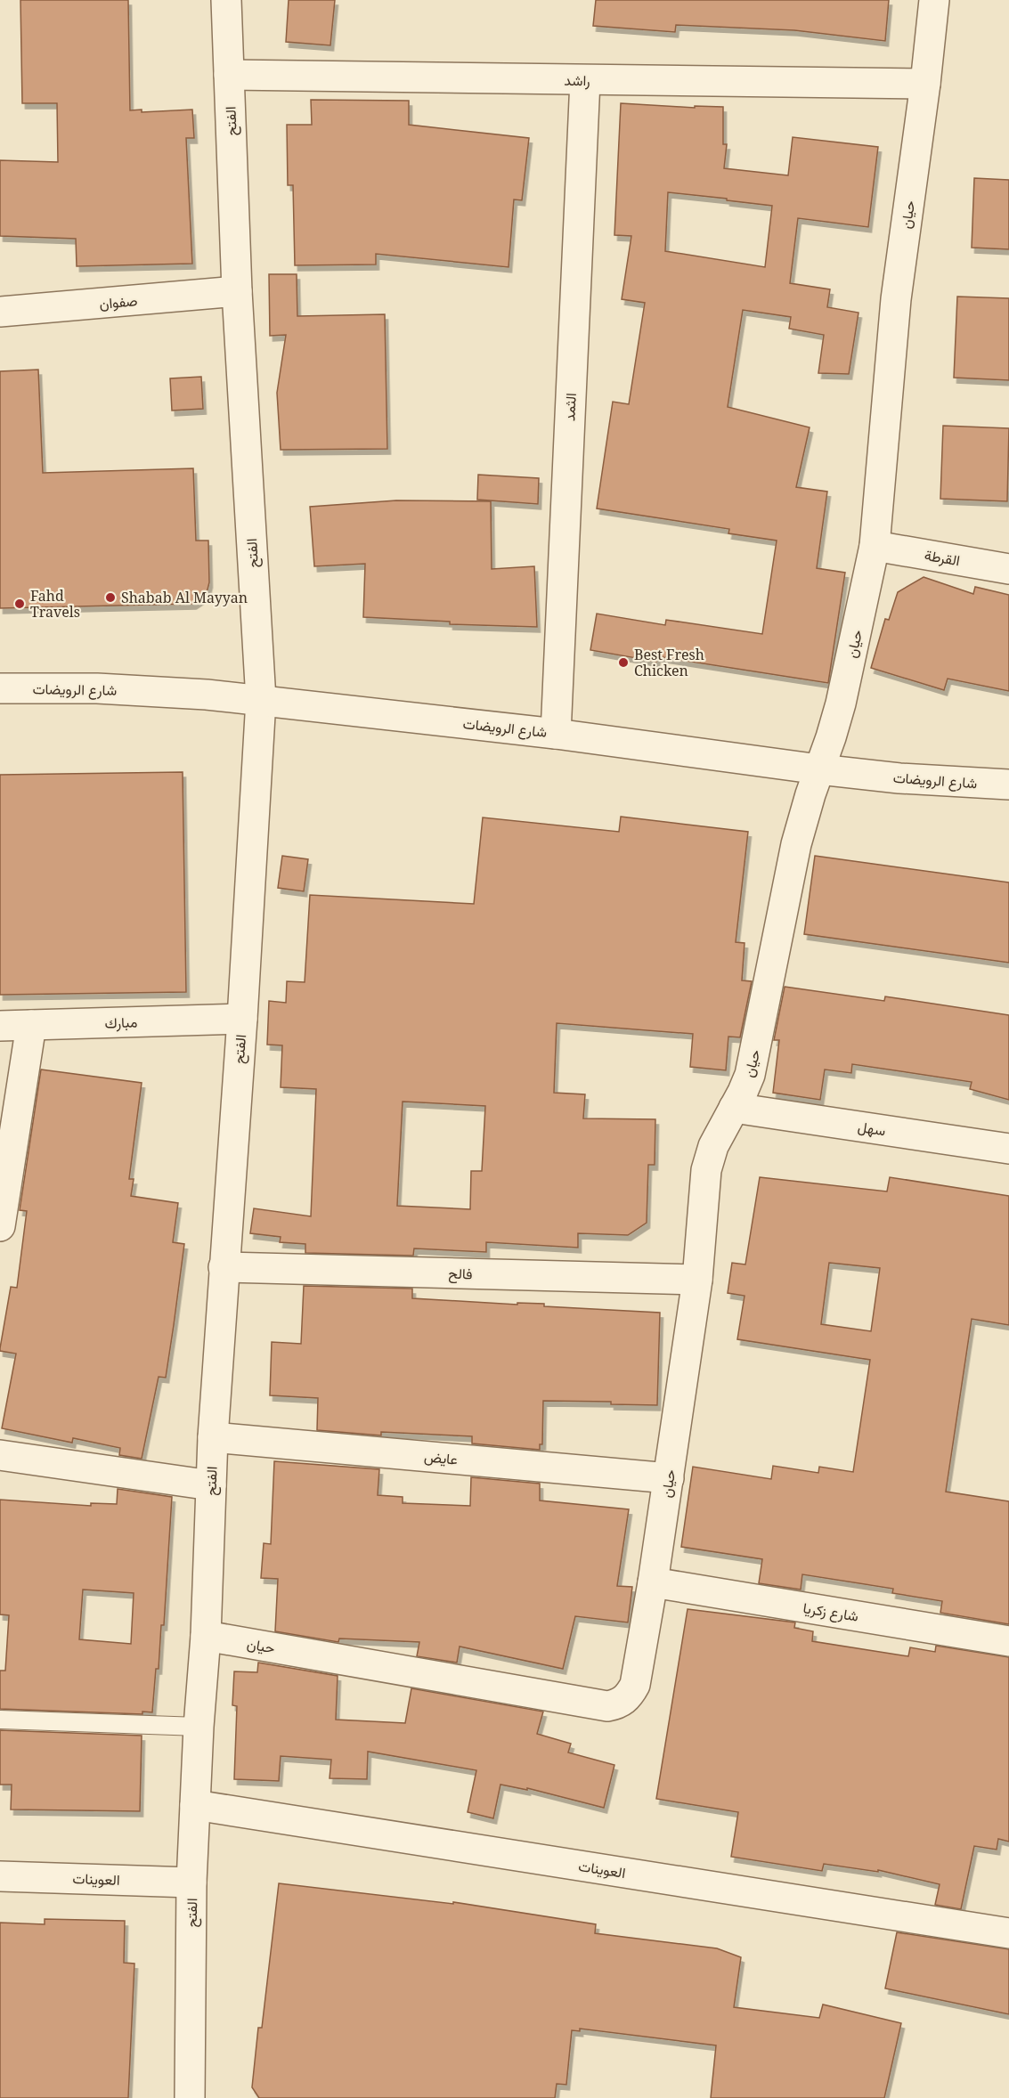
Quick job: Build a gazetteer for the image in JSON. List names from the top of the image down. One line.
{"streets":{"street":["راشد","الفتح","حيان","صفوان","الثمد","القرطة","شارع الرويضات","مبارك","سهل","فالح","عايض","شارع زكريا","العوينات"]},"crossings":[["راشد","الفتح"],["راشد","حيان"],["راشد","الثمد"],["الفتح","حيان"],["الفتح","صفوان"],["الفتح","شارع الرويضات"],["الفتح","مبارك"],["الفتح","فالح"],["الفتح","عايض"],["الفتح","العوينات"],["حيان","القرطة"],["حيان","شارع الرويضات"],["حيان","سهل"],["حيان","فالح"],["حيان","عايض"],["حيان","شارع زكريا"],["الثمد","شارع الرويضات"]],"places":["Shabab Al Mayyan","Fahd Travels","Best Fresh Chicken"]}
